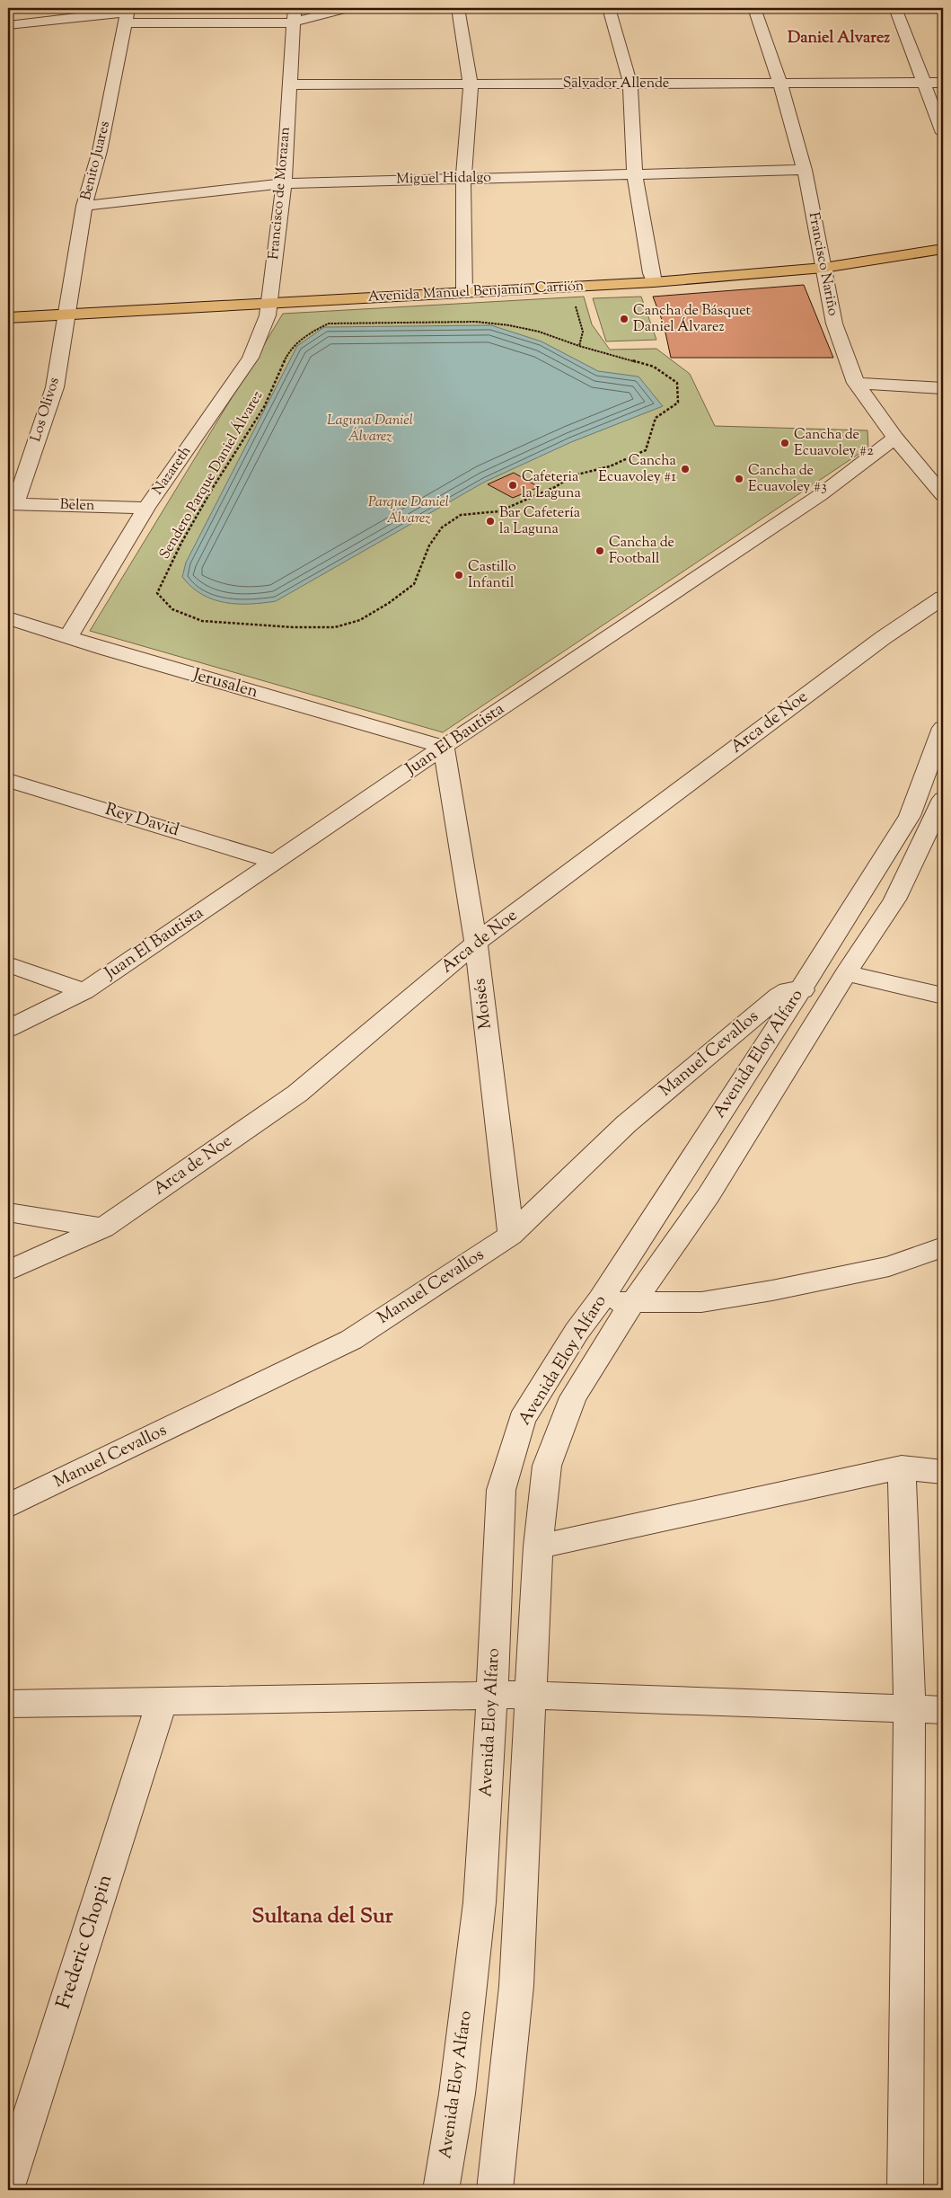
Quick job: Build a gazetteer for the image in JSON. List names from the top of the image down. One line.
{"streets":{"main road":["Avenida Manuel Benjamín Carrión"],"street":["Salvador Allende","Benito Juares","Miguel Hidalgo","Francisco de Morazan","Francisco Nariño","Los Olivos","Nazareth","Belen","Jerusalen","Arca de Noe","Juan El Bautista","Rey David","Moisés","Manuel Cevallos","Avenida Eloy Alfaro","Frederic Chopin"],"path":["Sendero Parque Daniel Álvarez"]},"crossings":[["Salvador Allende","Francisco de Morazan"],["Salvador Allende","Francisco Nariño"],["Benito Juares","Miguel Hidalgo"],["Benito Juares","Avenida Manuel Benjamín Carrión"],["Benito Juares","Los Olivos"],["Miguel Hidalgo","Francisco de Morazan"],["Miguel Hidalgo","Francisco Nariño"],["Francisco de Morazan","Avenida Manuel Benjamín Carrión"],["Francisco de Morazan","Nazareth"],["Francisco Nariño","Avenida Manuel Benjamín Carrión"],["Francisco Nariño","Juan El Bautista"],["Avenida Manuel Benjamín Carrión","Los Olivos"],["Avenida Manuel Benjamín Carrión","Nazareth"],["Los Olivos","Belen"],["Nazareth","Belen"],["Nazareth","Jerusalen"],["Jerusalen","Juan El Bautista"],["Jerusalen","Moisés"],["Arca de Noe","Moisés"],["Juan El Bautista","Rey David"],["Juan El Bautista","Moisés"],["Moisés","Manuel Cevallos"],["Manuel Cevallos","Avenida Eloy Alfaro"]],"districts":["Daniel Alvarez","Sultana del Sur"],"water":["Laguna Daniel Álvarez"],"parks":["Parque Daniel Álvarez"],"places":["Cancha de Básquet Daniel Álvarez","Cancha de Ecuavoley #2","Cancha Ecuavoley #1","Cancha de Ecuavoley #3","Cafeteria la Laguna","Bar Cafetería la Laguna","Cancha de Football","Castillo Infantil"]}
